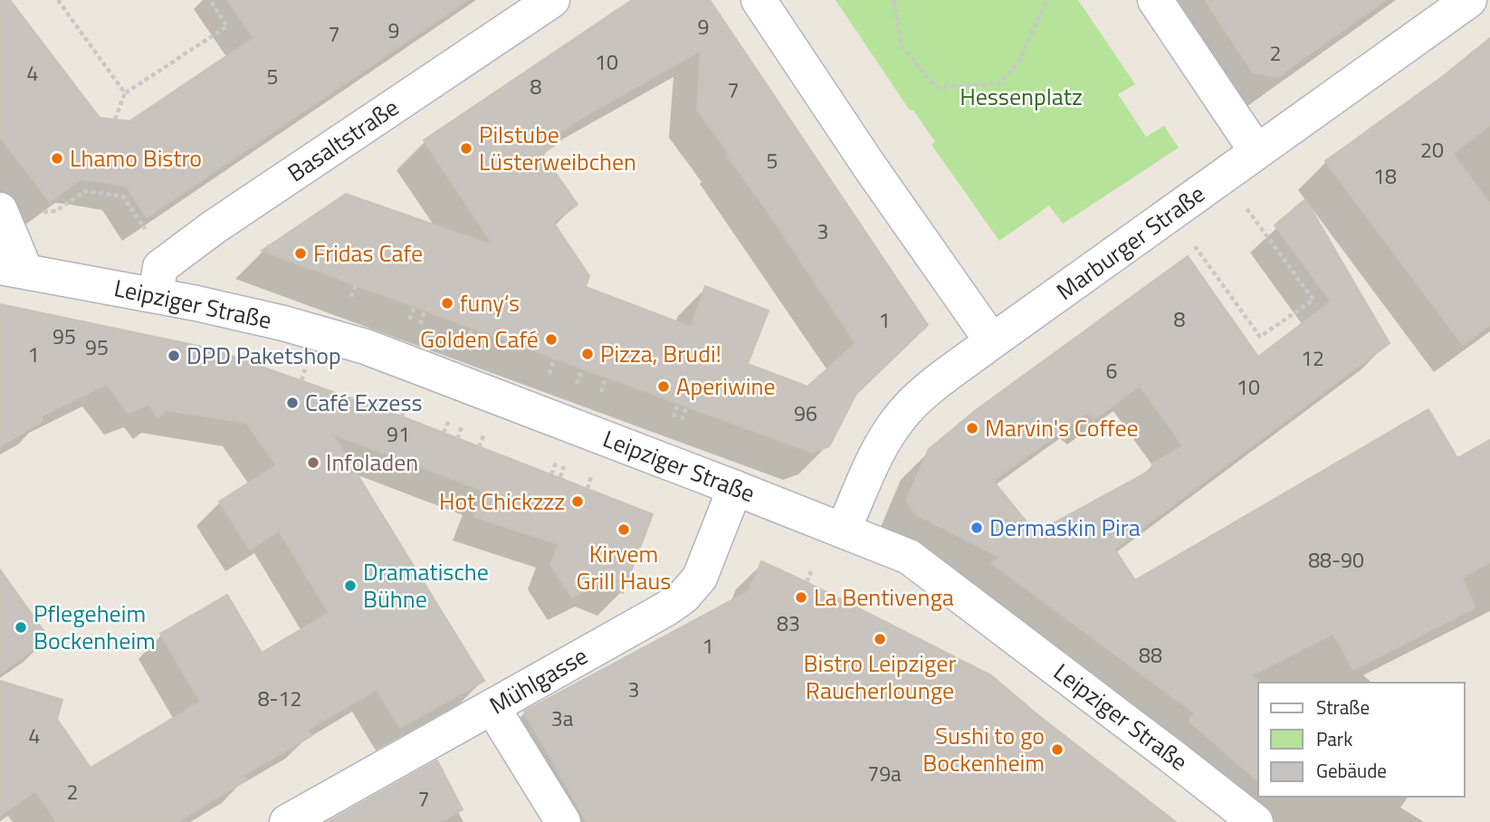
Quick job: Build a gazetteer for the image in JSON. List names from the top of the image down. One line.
{"streets":{"street":["Basaltstraße","Marburger Straße","Leipziger Straße","Mühlgasse"]},"crossings":[["Basaltstraße","Leipziger Straße"],["Marburger Straße","Leipziger Straße"],["Leipziger Straße","Mühlgasse"]],"parks":["Hessenplatz"],"places":["Pilstube Lüsterweibchen","Lhamo Bistro","Fridas Cafe","funy‘s","Golden Café","Pizza, Brudi!","DPD Paketshop","Aperiwine","Café Exzess","Marvin's Coffee","Infoladen","Hot Chickzzz","Dermaskin Pira","Kirvem Grill Haus","Dramatische Bühne","La Bentivenga","Pflegeheim Bockenheim","Bistro Leipziger Raucherlounge","Sushi to go Bockenheim"],"house_numbers":["9","9","7","2","10","4","5","8","7","20","5","18","3","8","1","95","95","1","12","6","10","96","91","88-90","83","1","88","3","8-12","3a","4","79a","2","7"],"legend":["Straße","Park","Gebäude"]}
